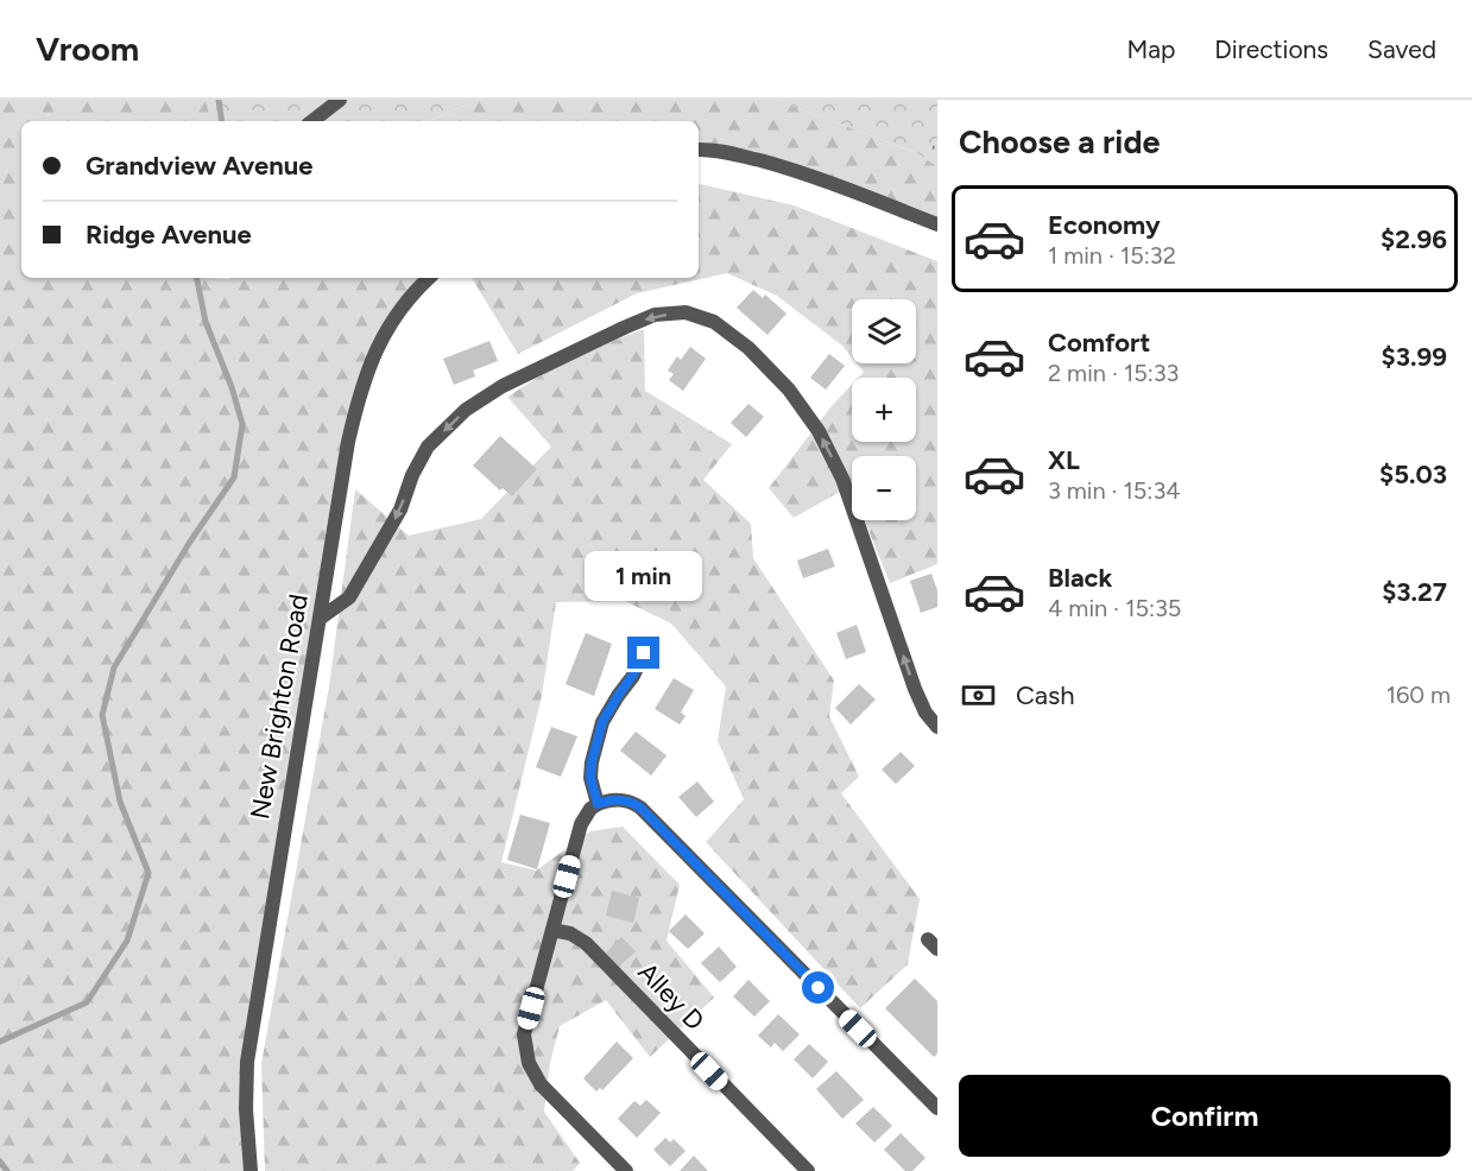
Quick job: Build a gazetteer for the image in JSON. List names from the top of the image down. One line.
{"streets":{"street":["New Brighton Road","Alley D"]},"page":{"header":"Vroom","nav":["Map","Directions","Saved"],"heading":"Choose a ride","banner":["Grandview Avenue","Ridge Avenue"],"list":[{"name":"Economy","note":"1 min · 15:32","value":"$2.96"},{"name":"Comfort","note":"2 min · 15:33","value":"$3.99"},{"name":"XL","note":"3 min · 15:34","value":"$5.03"},{"name":"Black","note":"4 min · 15:35","value":"$3.27"}],"map_buttons":["+","−"],"bubble":"1 min","pay":["Cash","160 m"],"buttons":"Confirm"}}
